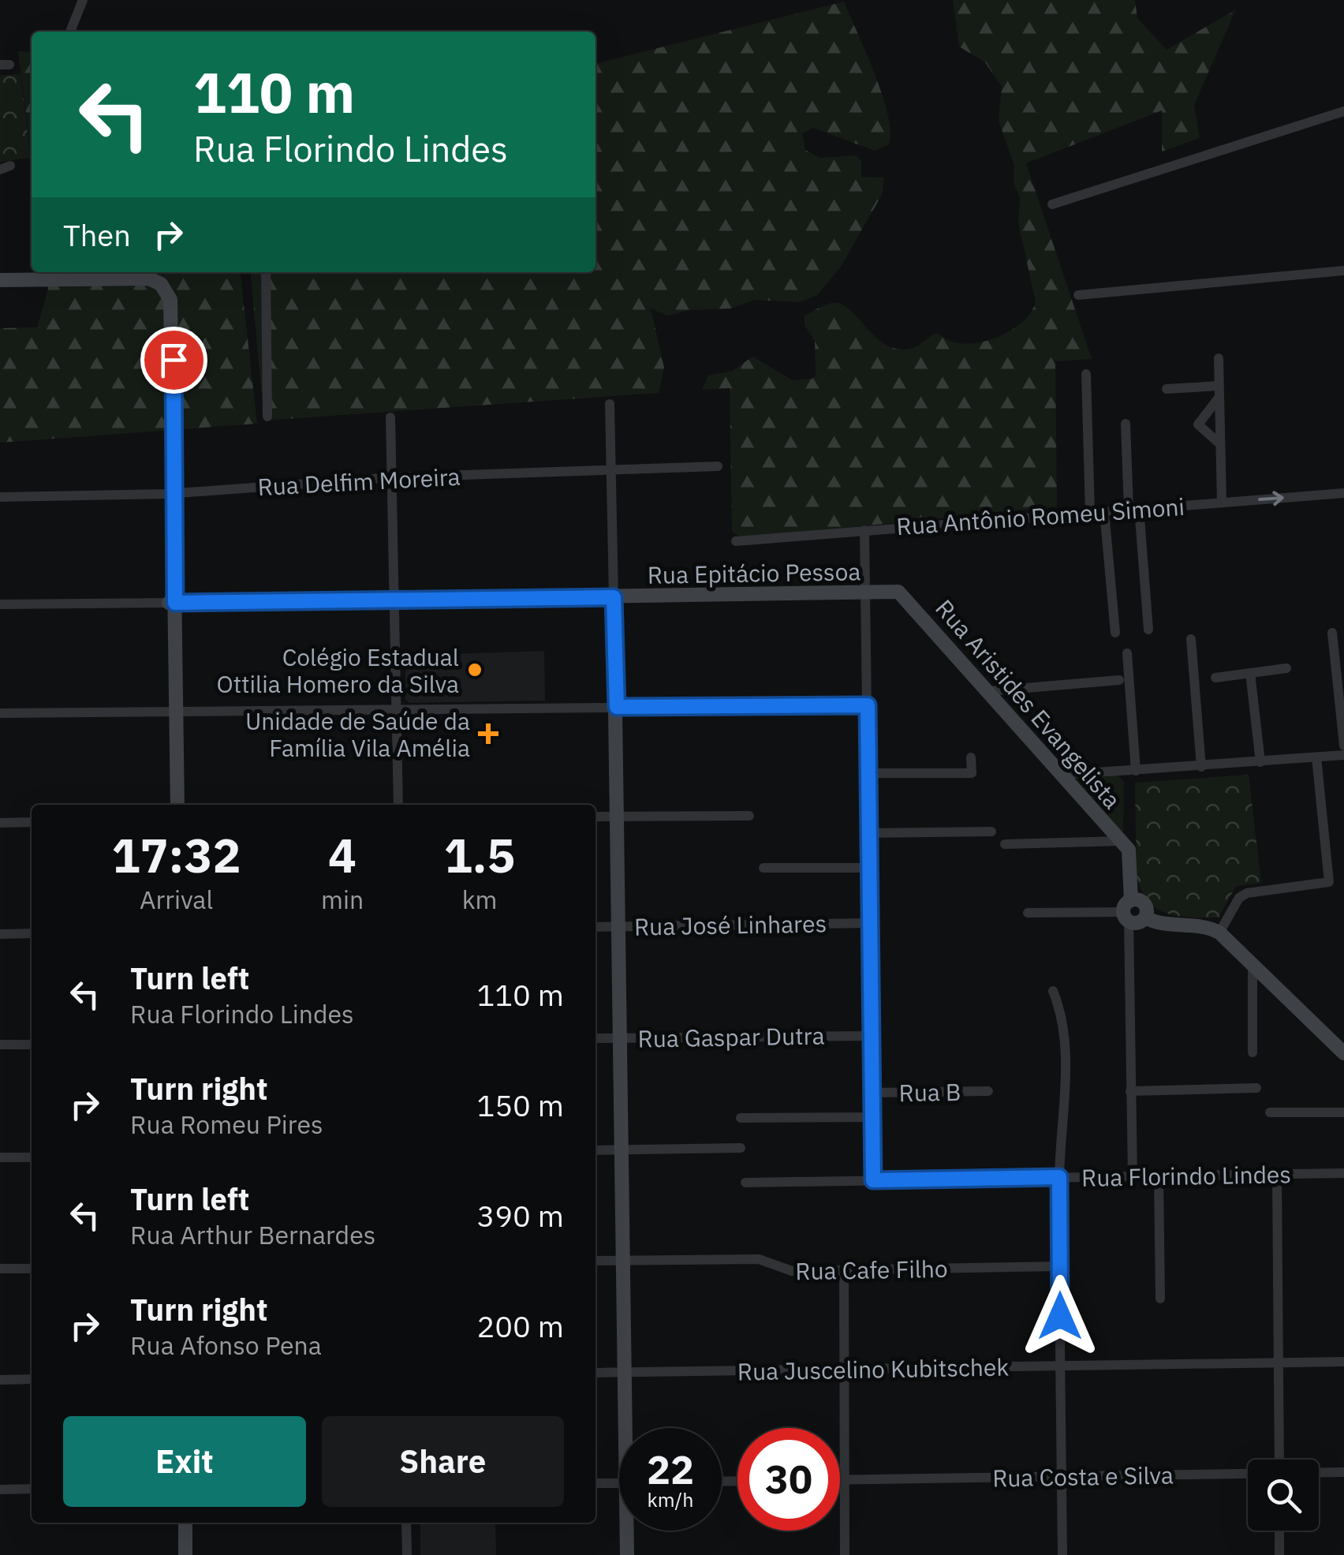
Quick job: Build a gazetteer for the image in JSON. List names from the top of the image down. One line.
{"streets":{"street":["Rua Delfim Moreira","Rua Antônio Romeu Simoni","Rua Epitácio Pessoa","Rua Aristides Evangelista","Rua José Linhares","Rua Gaspar Dutra","Rua B","Rua Florindo Lindes","Rua Cafe Filho","Rua Juscelino Kubitschek","Rua Costa e Silva"]},"crossings":[["Rua Epitácio Pessoa","Rua Aristides Evangelista"]],"places":{"other":["Colégio Estadual Ottilia Homero da Silva"],"health":["Unidade de Saúde da Família Vila Amélia"]},"page":{"turn":["110 m","Rua Florindo Lindes"],"then":"Then","eta":["17:32","Arrival","4","min","1.5","km"],"list":[{"name":"Turn left","note":"Rua Florindo Lindes","value":"110 m"},{"name":"Turn right","note":"Rua Romeu Pires","value":"150 m"},{"name":"Turn left","note":"Rua Arthur Bernardes","value":"390 m"},{"name":"Turn right","note":"Rua Afonso Pena","value":"200 m"}],"buttons":["Exit","Share"],"speed":"22 km/h","limit":"30"}}
